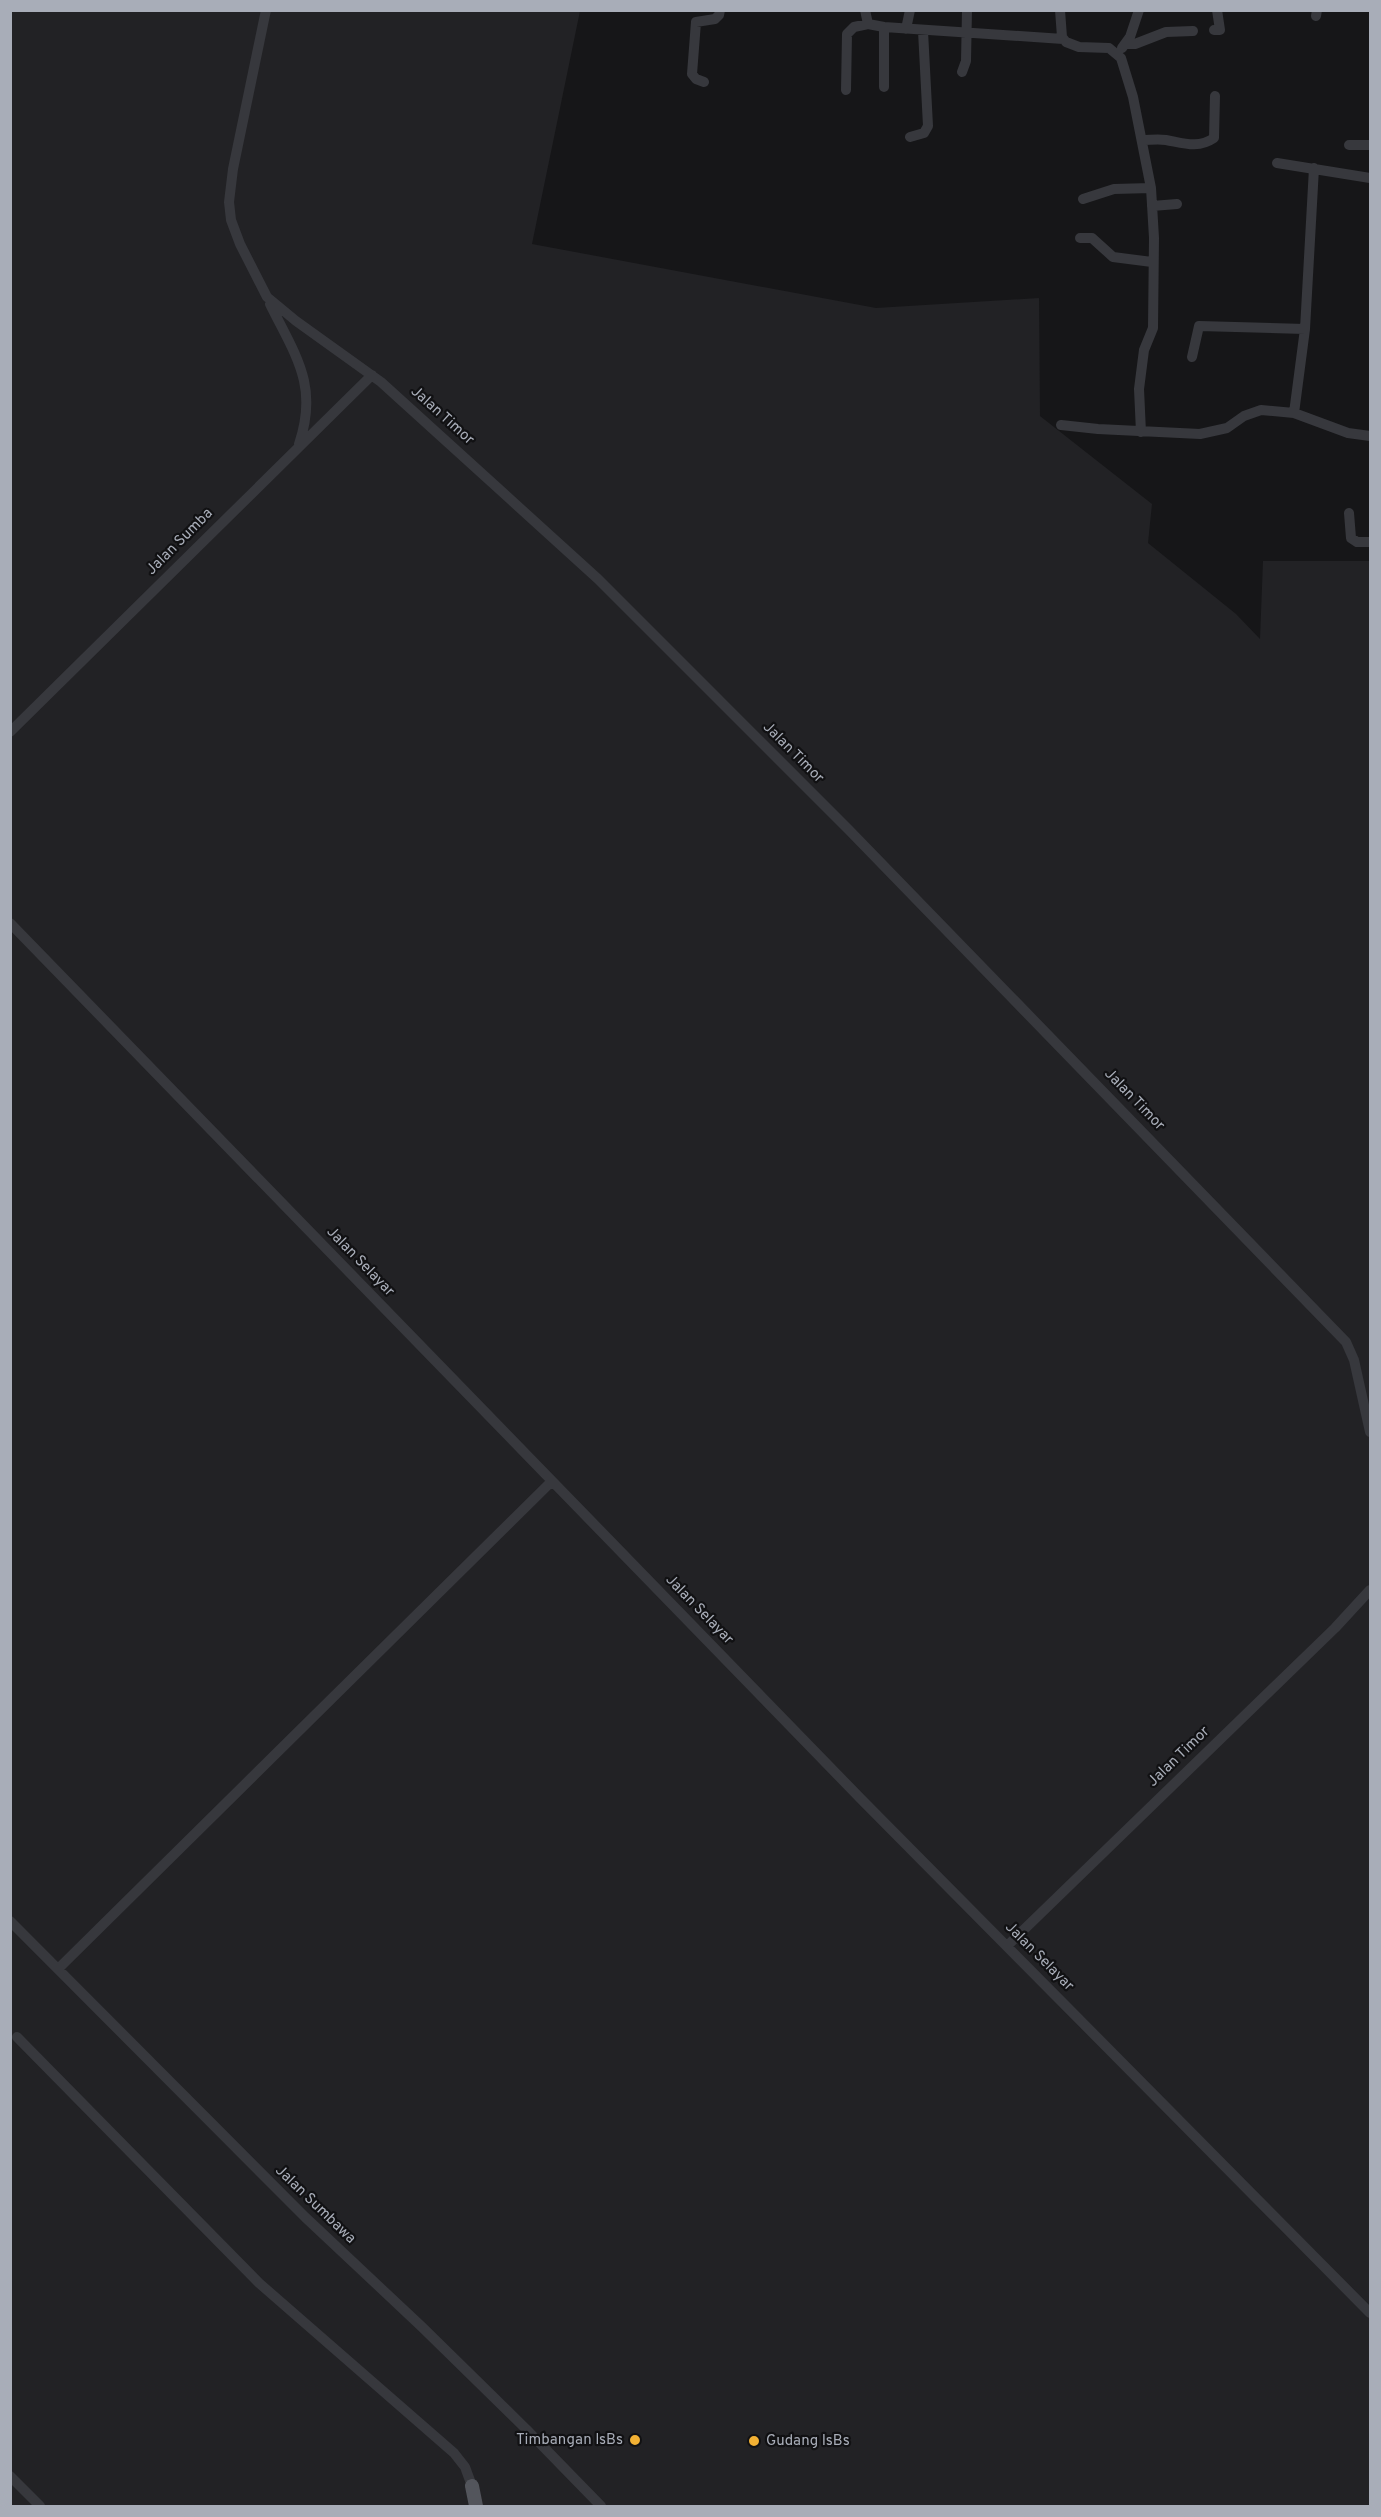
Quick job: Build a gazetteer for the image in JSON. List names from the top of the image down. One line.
{"streets":{"street":["Jalan Timor","Jalan Sumba","Jalan Selayar","Jalan Sumbawa"]},"crossings":[["Jalan Timor","Jalan Sumba"],["Jalan Timor","Jalan Selayar"]],"places":["Timbangan IsBs","Gudang IsBs"]}
